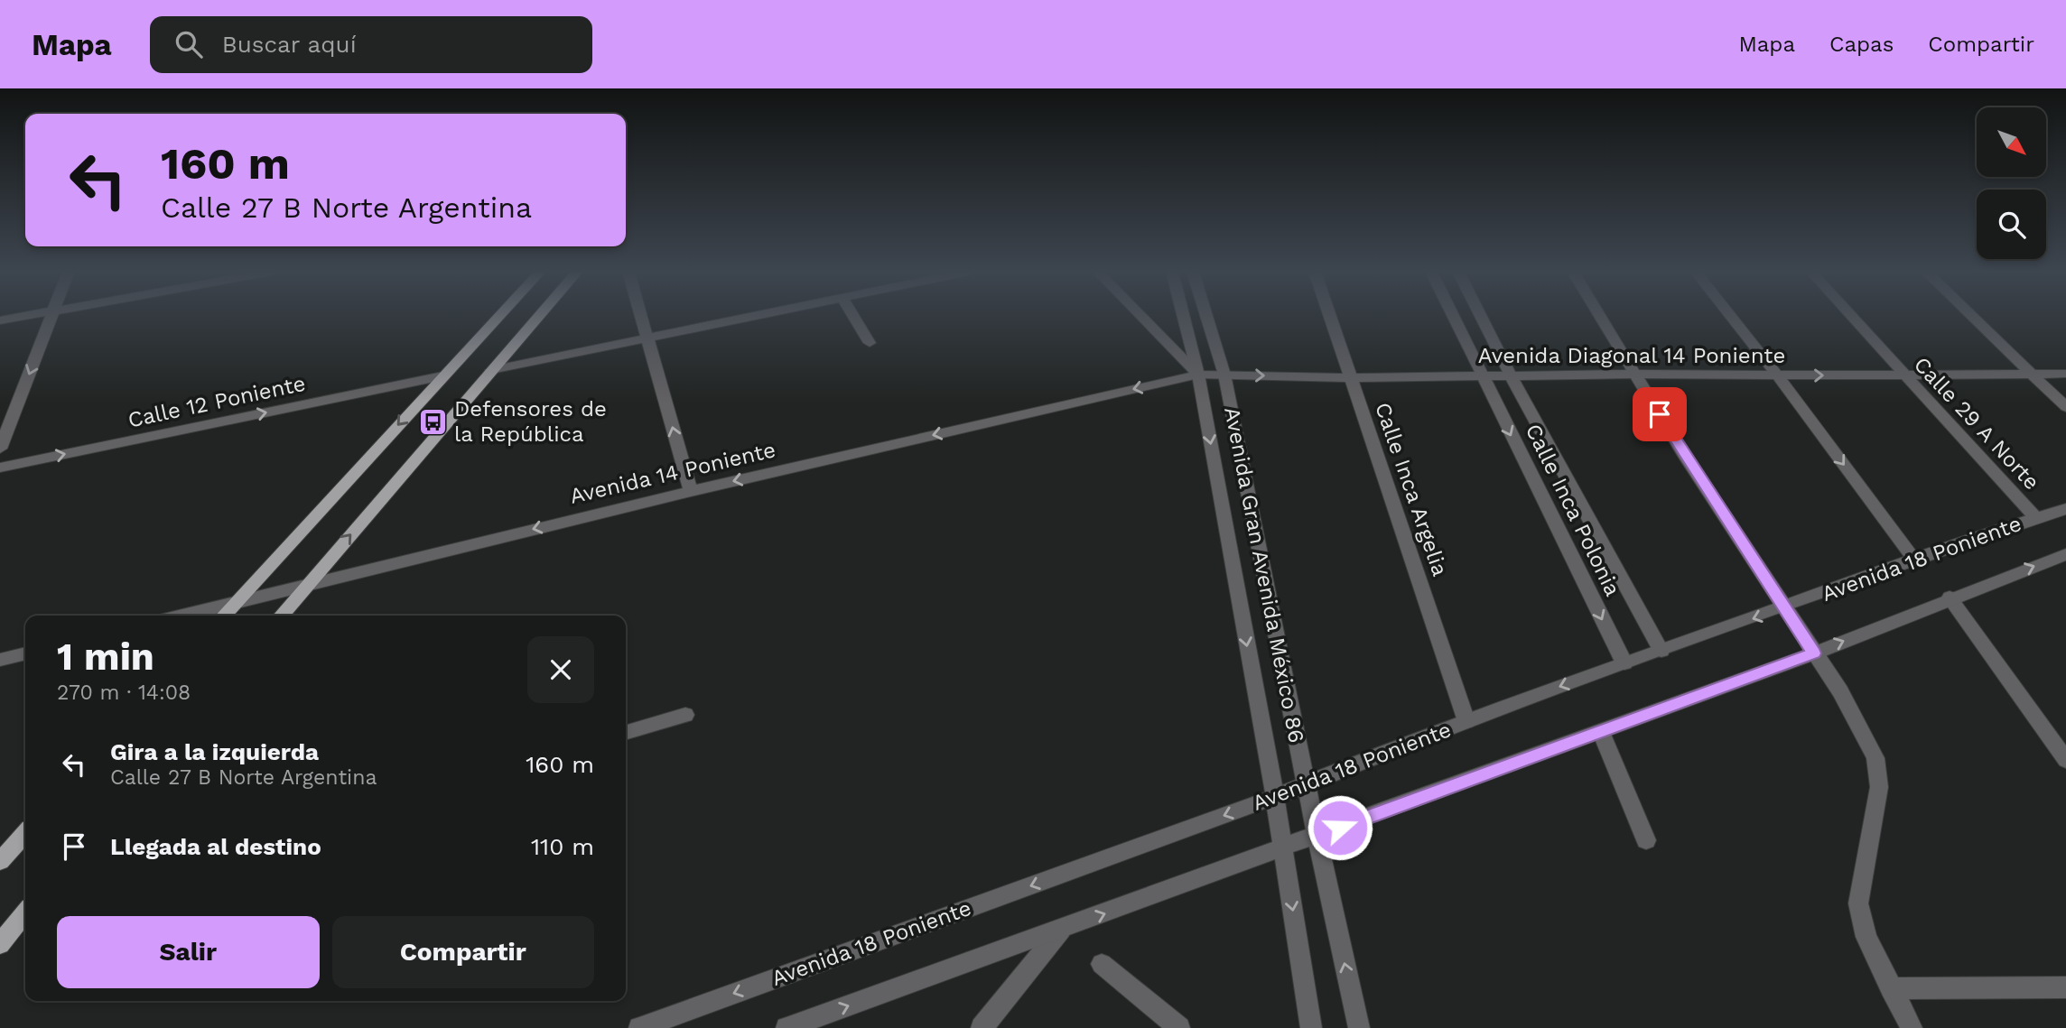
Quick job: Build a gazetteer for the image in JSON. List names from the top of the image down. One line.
{"streets":{"street":["Avenida Diagonal 14 Poniente","Calle 12 Poniente","Calle 29 A Norte","Avenida 14 Poniente","Calle Inca Argelia","Calle Inca Polonia","Avenida 18 Poniente","Avenida Gran Avenida México 86"]},"crossings":[["Avenida Diagonal 14 Poniente","Calle 29 A Norte"],["Avenida Diagonal 14 Poniente","Avenida 14 Poniente"],["Avenida Diagonal 14 Poniente","Calle Inca Argelia"],["Avenida Diagonal 14 Poniente","Calle Inca Polonia"],["Avenida Diagonal 14 Poniente","Avenida Gran Avenida México 86"],["Calle 29 A Norte","Avenida 18 Poniente"],["Avenida 14 Poniente","Avenida Gran Avenida México 86"],["Calle Inca Argelia","Avenida 18 Poniente"],["Calle Inca Polonia","Avenida 18 Poniente"],["Avenida 18 Poniente","Avenida Gran Avenida México 86"]],"one_way":["Calle 12 Poniente","Avenida 14 Poniente"],"places":{"bus stop":["Defensores de la República"]},"north":"bottom right","page":{"header":"Mapa","search":"Buscar aquí","nav":["Mapa","Capas","Compartir"],"turn":["160 m","Calle 27 B Norte Argentina"],"heading":["1 min","270 m · 14:08"],"list":[{"name":"Gira a la izquierda","note":"Calle 27 B Norte Argentina","value":"160 m"},{"name":"Llegada al destino","value":"110 m"}],"buttons":["Salir","Compartir"]}}
